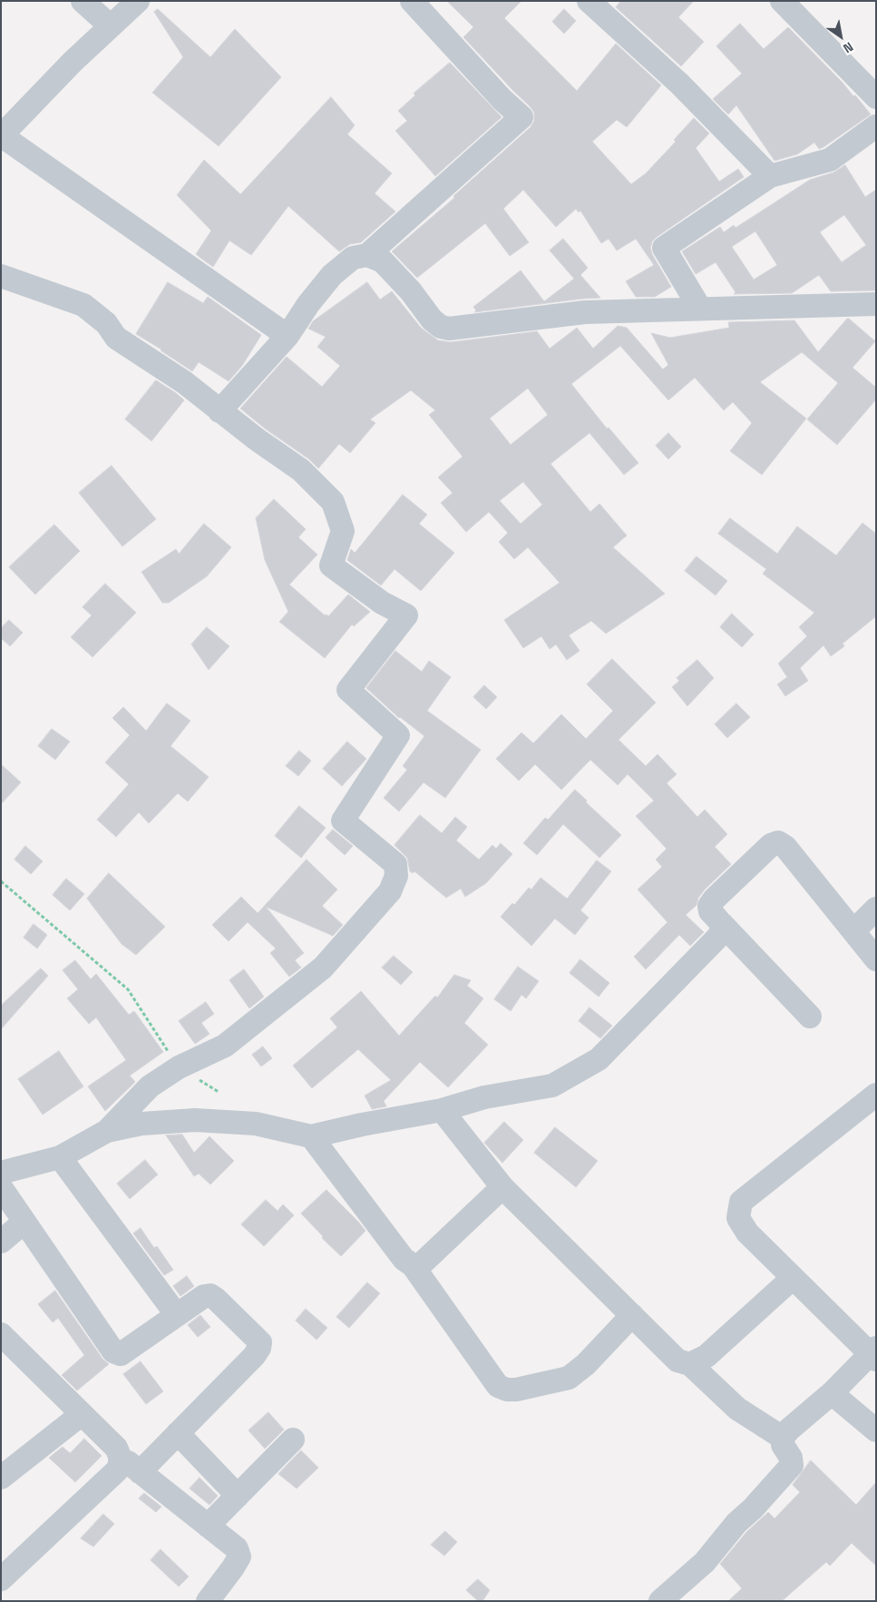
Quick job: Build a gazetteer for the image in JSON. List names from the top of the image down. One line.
{"north":"bottom right"}
